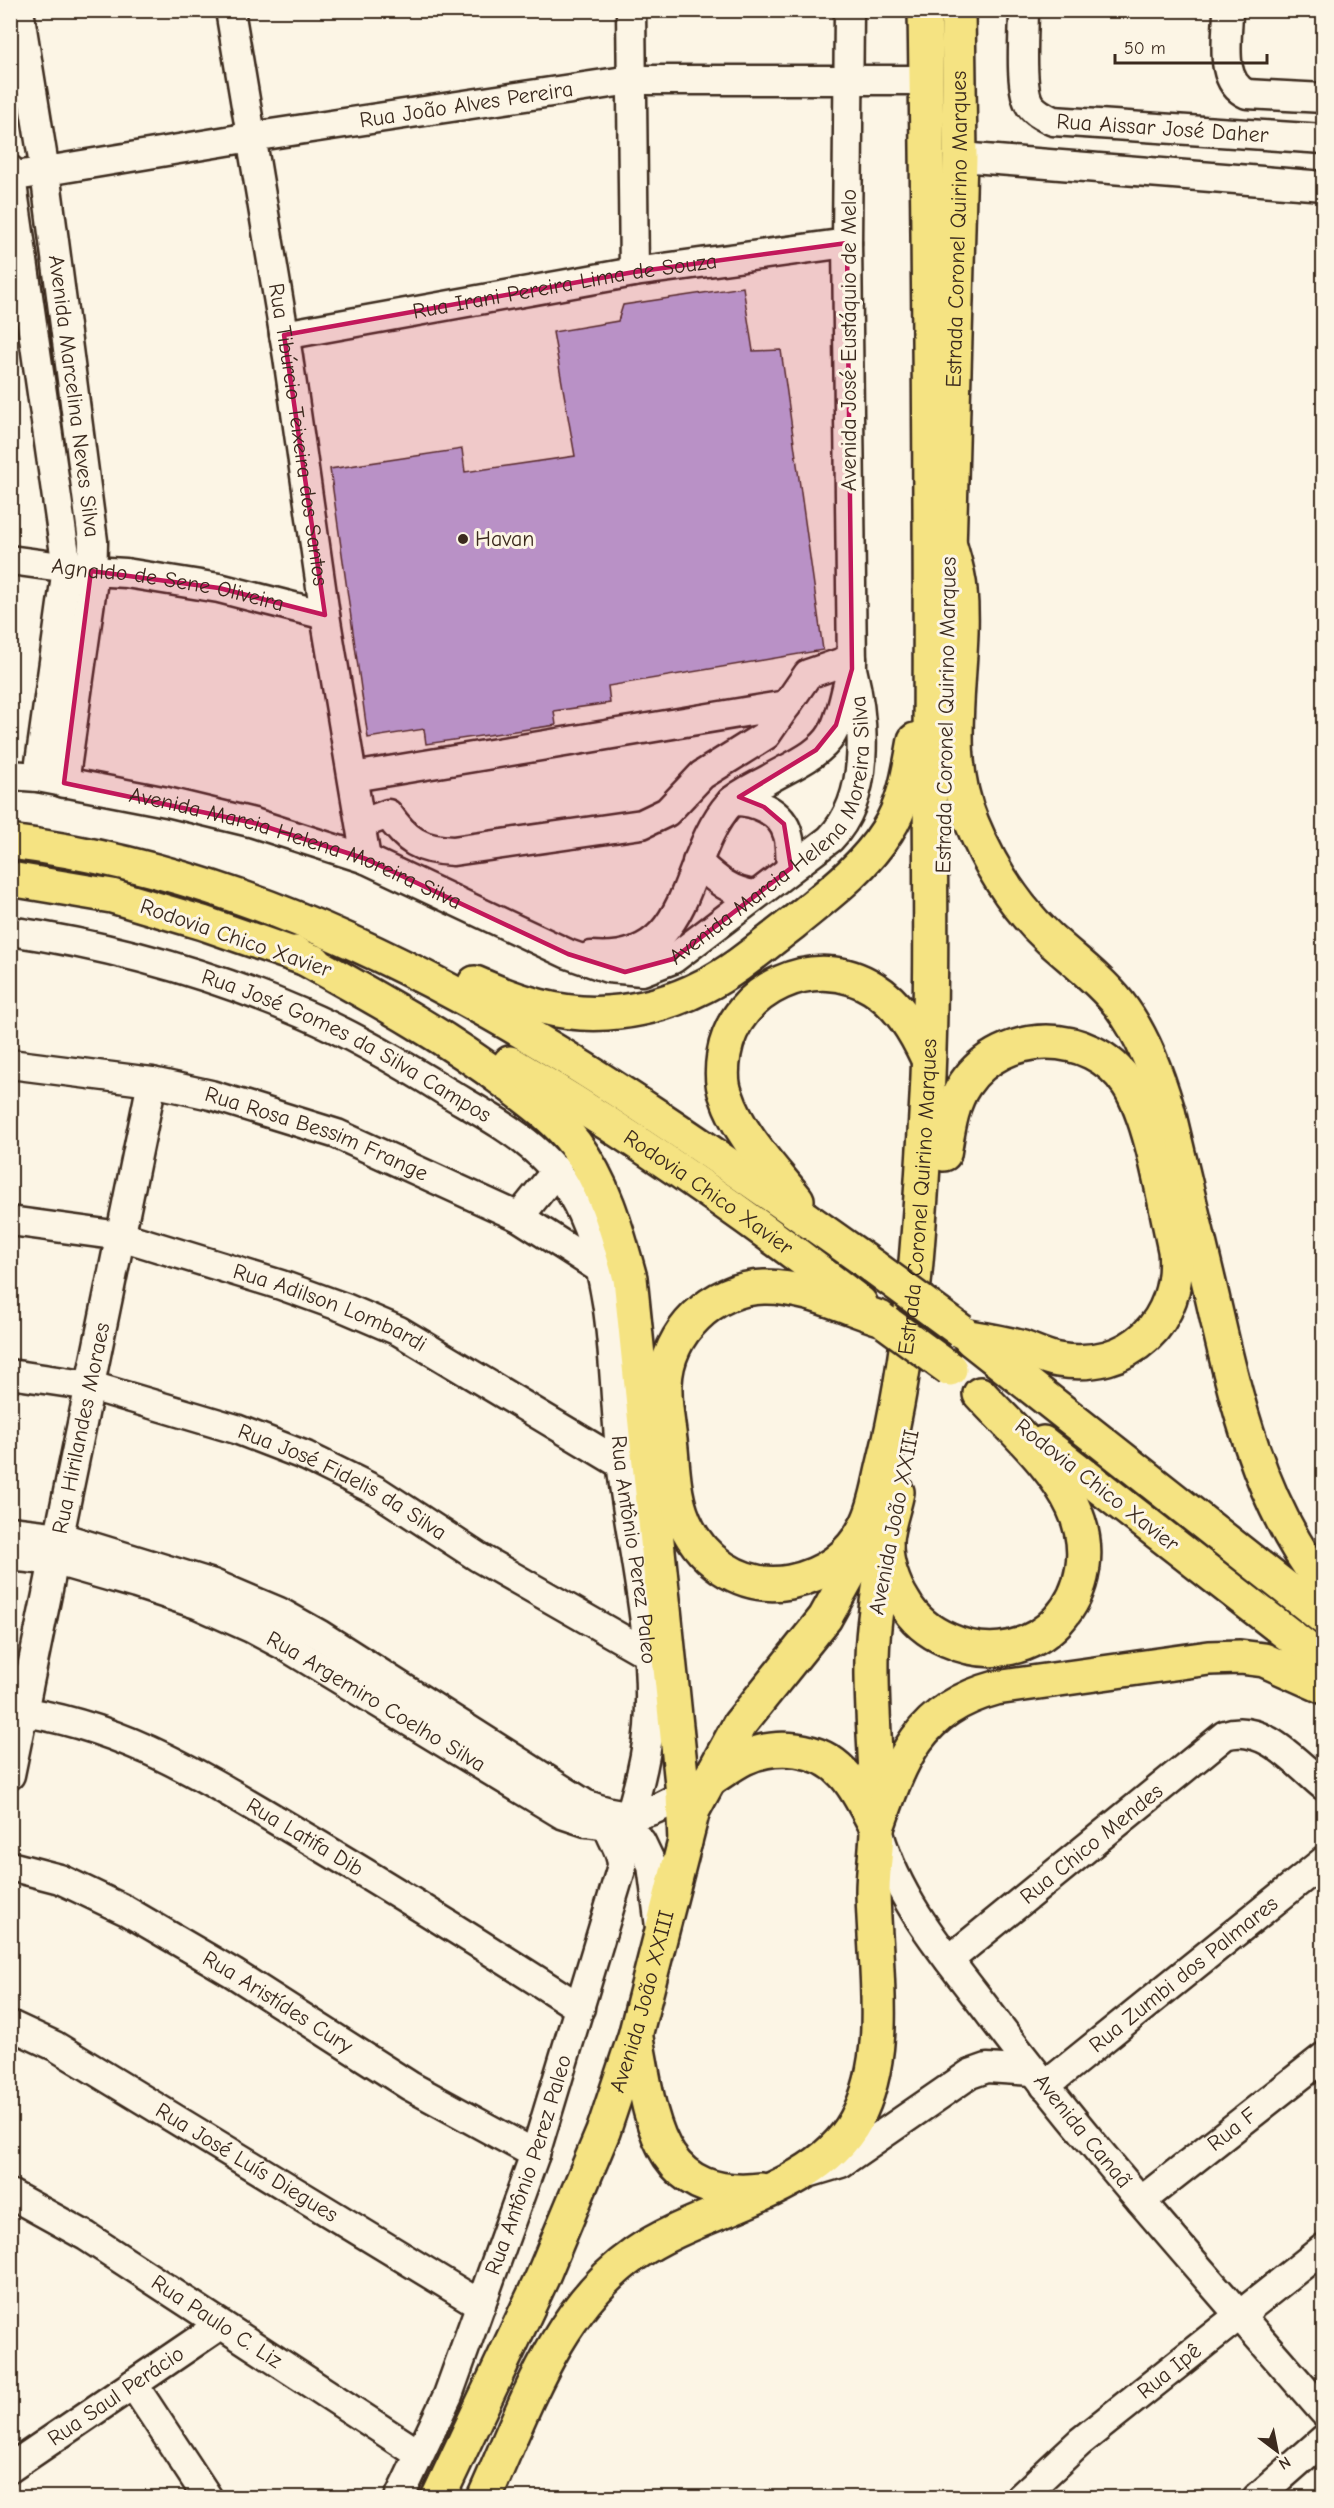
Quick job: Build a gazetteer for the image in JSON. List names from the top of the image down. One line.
{"streets":{"main road":["Estrada Coronel Quirino Marques","Rodovia Chico Xavier","Avenida João XXIII"],"street":["Rua João Alves Pereira","Rua Aissar José Daher","Rua Irani Pereira Lima de Souza","Avenida José Eustáquio de Melo","Avenida Marcelina Neves Silva","Rua Tibúrcio Teixeira dos Santos","Agnaldo de Sene Oliveira","Avenida Marcia Helena Moreira Silva","Rua José Gomes da Silva Campos","Rua Rosa Bessim Frange","Rua Adilson Lombardi","Rua Hirilandes Moraes","Rua José Fidelis da Silva","Rua Antônio Perez Paleo","Rua Argemiro Coelho Silva","Rua Latifa Dib","Rua Chico Mendes","Rua Zumbi dos Palmares","Rua Aristídes Cury","Rua F","Avenida Canaã","Rua José Luís Diegues","Rua Paulo C. Liz","Rua Ipê","Rua Saul Perácio"]},"crossings":[["Rua João Alves Pereira","Estrada Coronel Quirino Marques"],["Rua João Alves Pereira","Avenida José Eustáquio de Melo"],["Rua João Alves Pereira","Avenida Marcelina Neves Silva"],["Rua João Alves Pereira","Rua Tibúrcio Teixeira dos Santos"],["Rua Irani Pereira Lima de Souza","Avenida José Eustáquio de Melo"],["Rua Irani Pereira Lima de Souza","Rua Tibúrcio Teixeira dos Santos"],["Avenida José Eustáquio de Melo","Avenida Marcia Helena Moreira Silva"],["Avenida Marcelina Neves Silva","Agnaldo de Sene Oliveira"],["Avenida Marcelina Neves Silva","Avenida Marcia Helena Moreira Silva"],["Rua Tibúrcio Teixeira dos Santos","Agnaldo de Sene Oliveira"],["Rua Tibúrcio Teixeira dos Santos","Avenida Marcia Helena Moreira Silva"],["Rodovia Chico Xavier","Avenida João XXIII"],["Rua José Gomes da Silva Campos","Rua Rosa Bessim Frange"],["Rua José Gomes da Silva Campos","Rua Antônio Perez Paleo"],["Rua Rosa Bessim Frange","Rua Hirilandes Moraes"],["Rua Rosa Bessim Frange","Rua Antônio Perez Paleo"],["Rua Adilson Lombardi","Rua Hirilandes Moraes"],["Rua Adilson Lombardi","Rua Antônio Perez Paleo"],["Rua Hirilandes Moraes","Rua José Fidelis da Silva"],["Rua Hirilandes Moraes","Rua Argemiro Coelho Silva"],["Rua Hirilandes Moraes","Rua Latifa Dib"],["Rua José Fidelis da Silva","Rua Antônio Perez Paleo"],["Avenida João XXIII","Rua Argemiro Coelho Silva"],["Avenida João XXIII","Rua Zumbi dos Palmares"],["Avenida João XXIII","Avenida Canaã"],["Rua Antônio Perez Paleo","Rua Argemiro Coelho Silva"],["Rua Antônio Perez Paleo","Rua Latifa Dib"],["Rua Antônio Perez Paleo","Rua Aristídes Cury"],["Rua Antônio Perez Paleo","Rua José Luís Diegues"],["Rua Antônio Perez Paleo","Rua Paulo C. Liz"],["Rua Chico Mendes","Avenida Canaã"],["Rua Zumbi dos Palmares","Avenida Canaã"],["Rua F","Avenida Canaã"],["Avenida Canaã","Rua Ipê"],["Rua Paulo C. Liz","Rua Saul Perácio"]],"places":["Havan"],"scale_bar":"50 m","north":"bottom right"}
